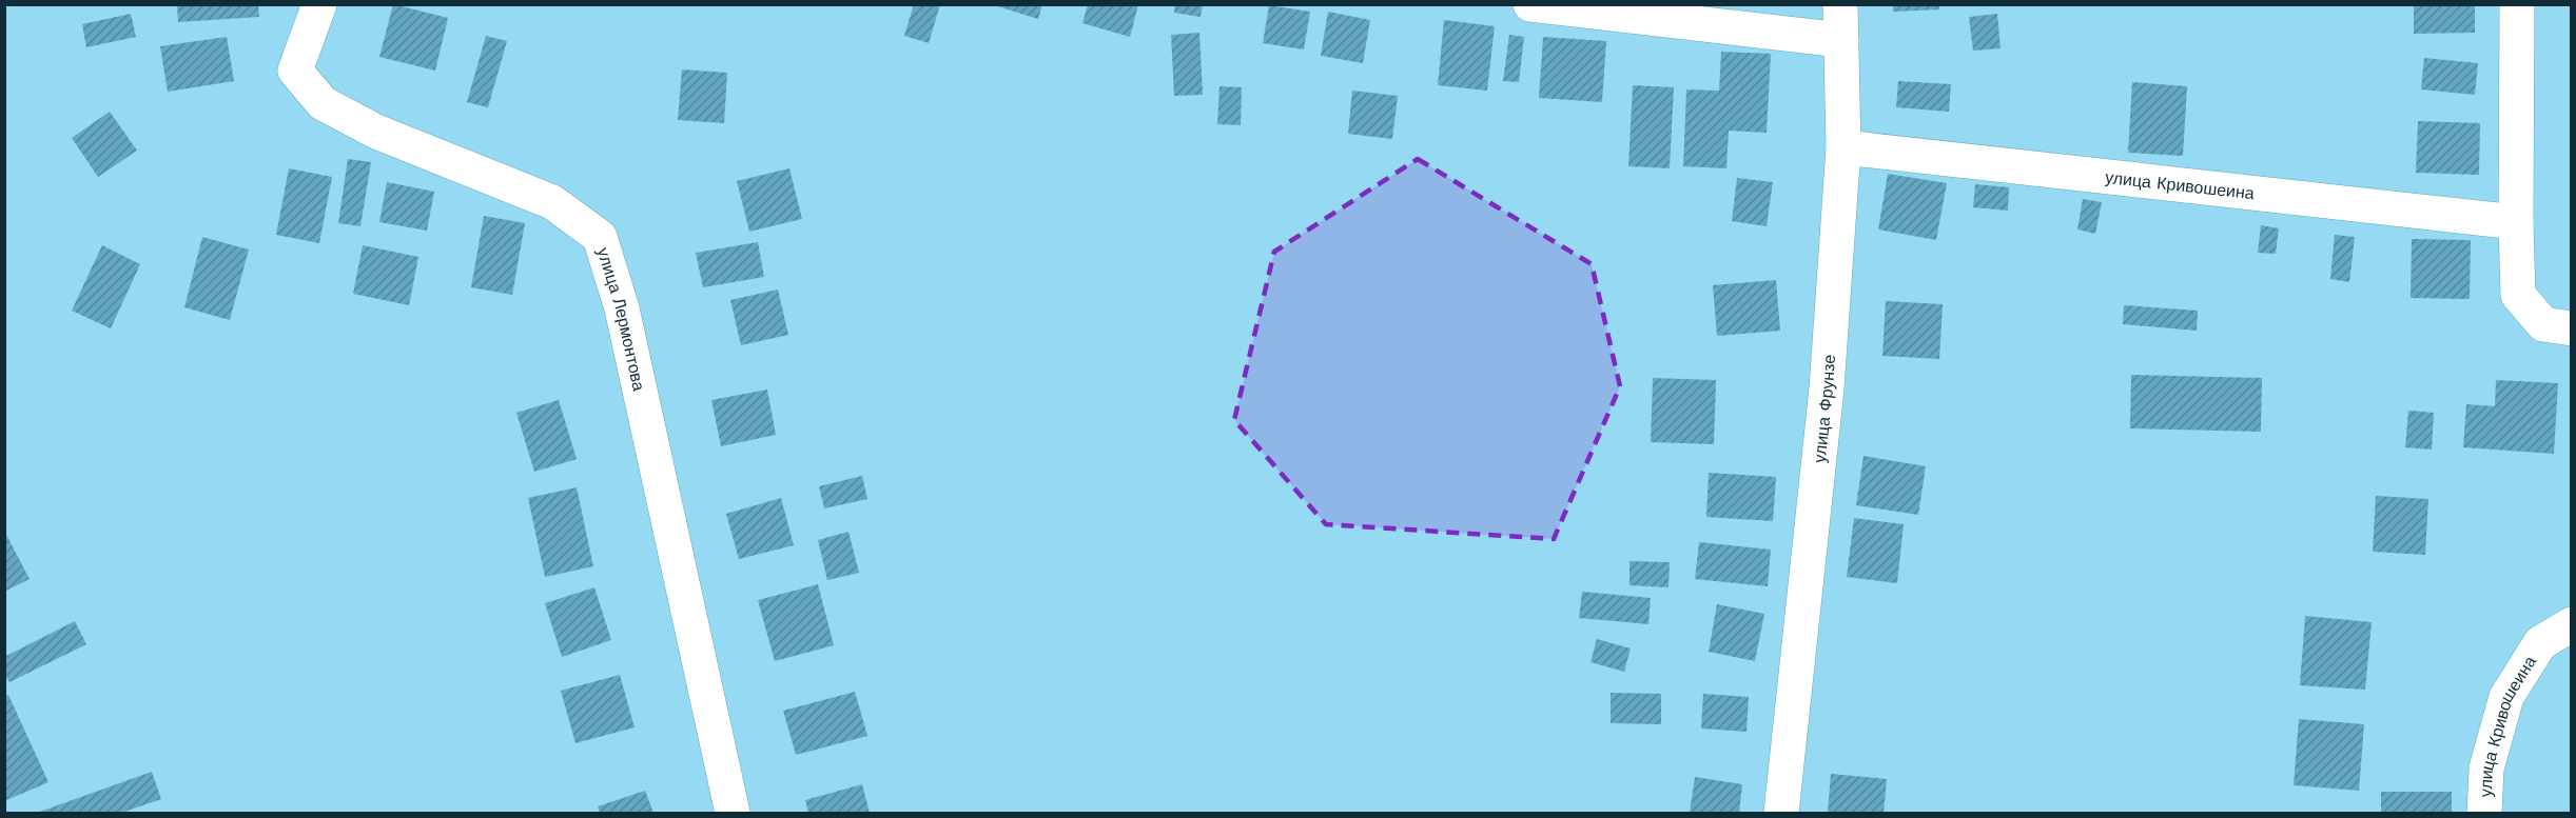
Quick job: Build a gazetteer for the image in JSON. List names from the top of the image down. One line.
{"streets":{"street":["улица Кривошеина","улица Лермонтова","улица Фрунзе"]},"crossings":[["улица Кривошеина","улица Фрунзе"]]}
